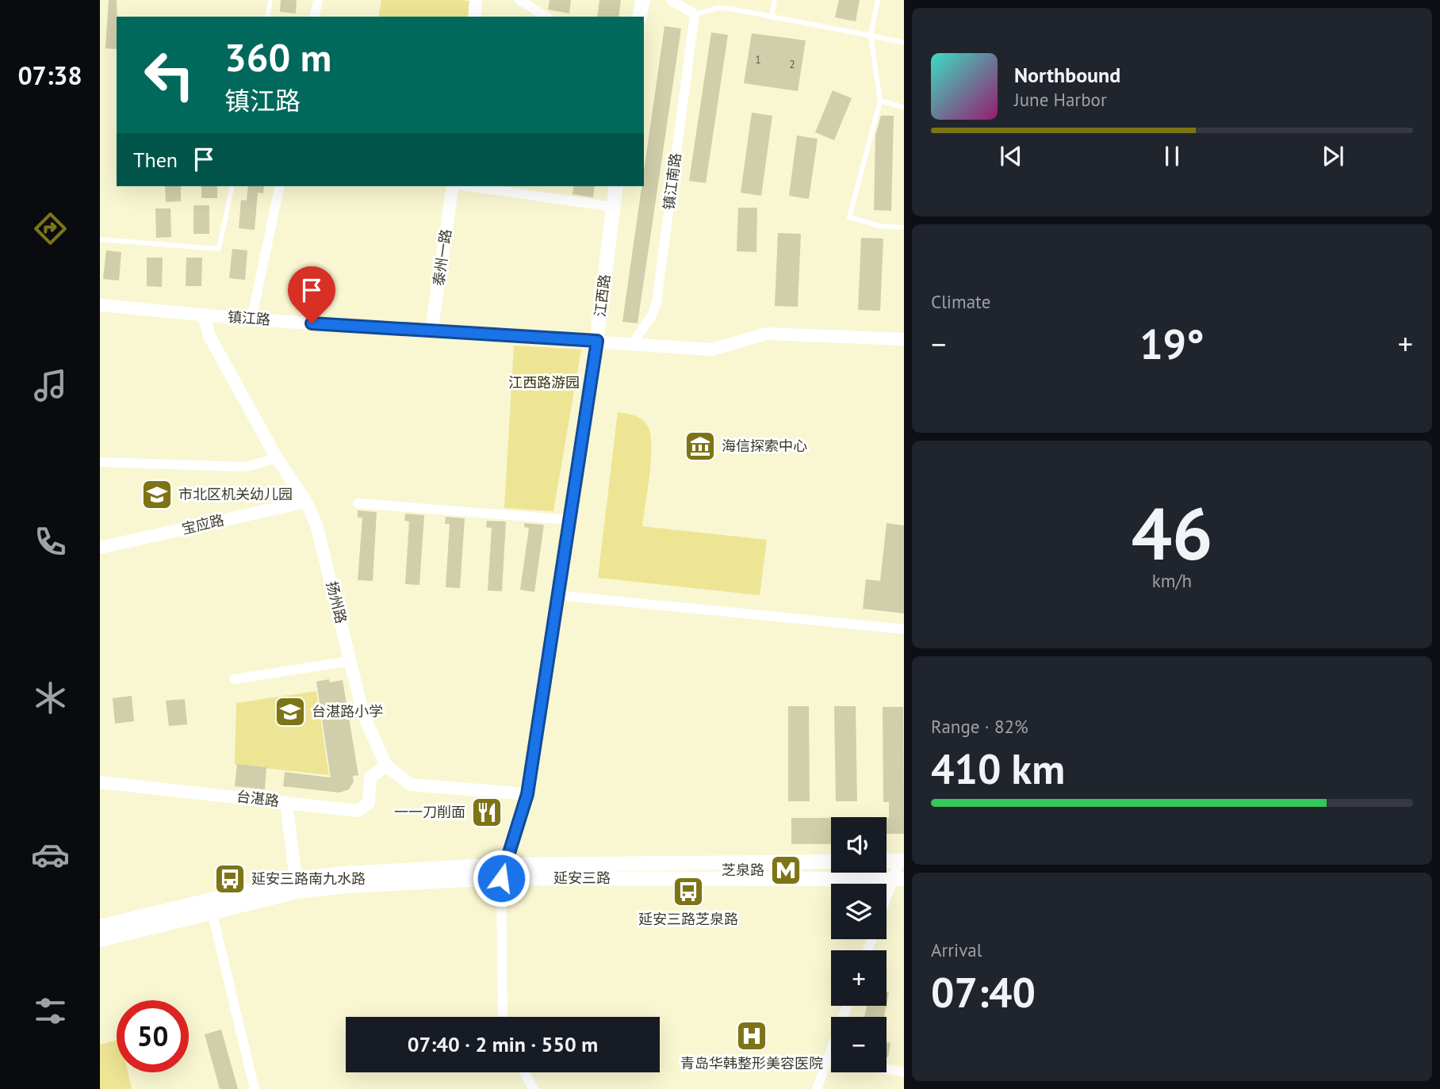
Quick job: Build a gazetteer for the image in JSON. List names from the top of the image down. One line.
{"streets":{"main road":["江西路","延安三路"],"street":["镇江南路","泰州一路","镇江路","宝应路","扬州路","台湛路"]},"crossings":[["泰州一路","镇江路"],["江西路","镇江路"],["江西路","扬州路"],["江西路","延安三路"],["镇江路","扬州路"],["宝应路","扬州路"],["扬州路","台湛路"]],"parks":["江西路游园"],"places":{"museum":["海信探索中心"],"school or university":["市北区机关幼儿园","台湛路小学"],"restaurant":["一一刀削面"],"metro station":["芝泉路"],"bus stop":["延安三路南九水路","延安三路芝泉路"],"hospital":["青岛华韩整形美容医院"]},"house_numbers":["1","2"],"page":{"tabs":"07:38","turn":["360 m","镇江路"],"song":["Northbound","June Harbor"],"then":"Then","tile":["Climate",["46","km/h"],["Range · 82%","410 km"],["Arrival","07:40"]],"heat":["−","19°","+"],"map_buttons":["+","−"],"limit":"50","trip":"07:40 · 2 min · 550 m"}}
